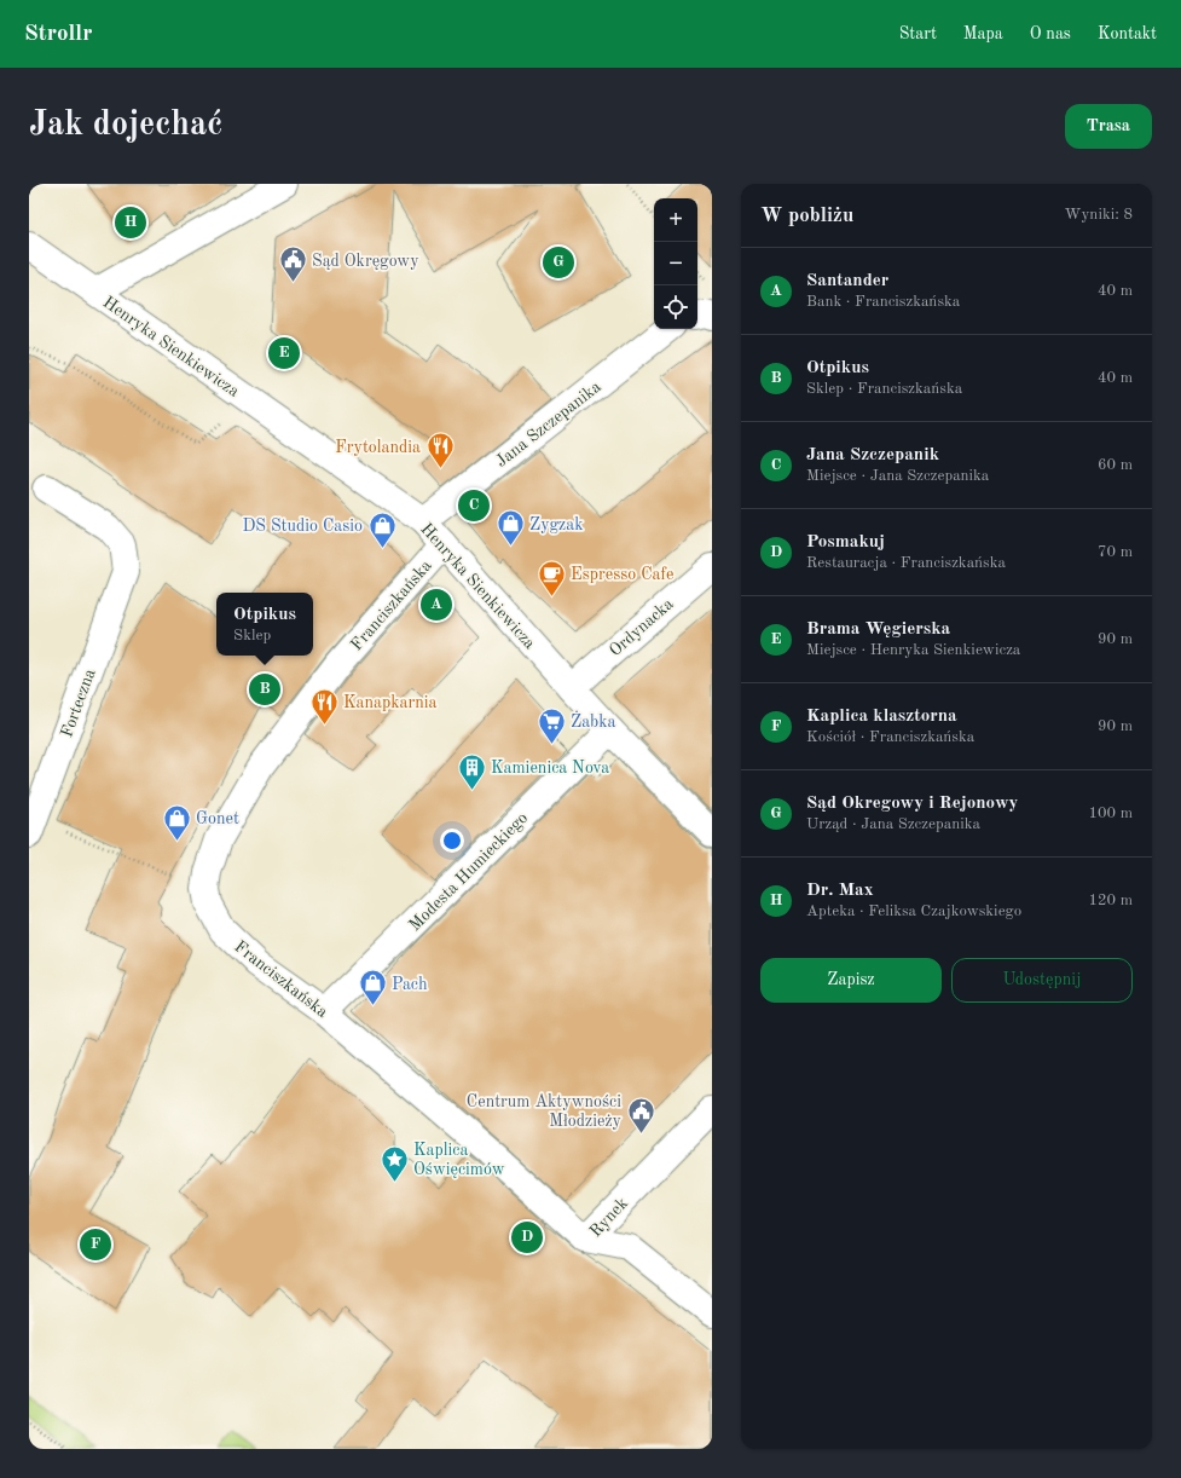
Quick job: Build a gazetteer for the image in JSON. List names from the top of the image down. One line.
{"streets":{"street":["Henryka Sienkiewicza","Jana Szczepanika","Franciszkańska","Ordynacka","Forteczna","Modesta Humieckiego","Rynek"]},"crossings":[["Henryka Sienkiewicza","Jana Szczepanika"],["Henryka Sienkiewicza","Franciszkańska"],["Henryka Sienkiewicza","Ordynacka"],["Henryka Sienkiewicza","Modesta Humieckiego"],["Franciszkańska","Modesta Humieckiego"],["Franciszkańska","Rynek"]],"places":{"public building":["Sąd Okręgowy","Centrum Aktywności Młodzieży"],"restaurant":["Frytolandia","Kanapkarnia"],"shop":["Zygzak","DS Studio Casio","Gonet","Pach"],"cafe":["Espresso Cafe"],"supermarket":["Żabka"],"building":["Kamienica Nova"],"place":["Kaplica Oświęcimów"]},"page":{"header":"Strollr","nav":["Start","Mapa","O nas","Kontakt"],"buttons":["Trasa",["Zapisz","Udostępnij"]],"title":"Jak dojechać","heading":["W pobliżu","Wyniki: 8"],"map_buttons":["+","−"],"pins":["H","G","E","C","A","B","D","F"],"list":[{"mark":"A","name":"Santander","note":"Bank · Franciszkańska","value":"40 m"},{"mark":"B","name":"Otpikus","note":"Sklep · Franciszkańska","value":"40 m"},{"mark":"C","name":"Jana Szczepanik","note":"Miejsce · Jana Szczepanika","value":"60 m"},{"mark":"D","name":"Posmakuj","note":"Restauracja · Franciszkańska","value":"70 m"},{"mark":"E","name":"Brama Węgierska","note":"Miejsce · Henryka Sienkiewicza","value":"90 m"},{"mark":"F","name":"Kaplica klasztorna","note":"Kościół · Franciszkańska","value":"90 m"},{"mark":"G","name":"Sąd Okregowy i Rejonowy","note":"Urząd · Jana Szczepanika","value":"100 m"},{"mark":"H","name":"Dr. Max","note":"Apteka · Feliksa Czajkowskiego","value":"120 m"}],"popup":["Otpikus","Sklep"]}}
